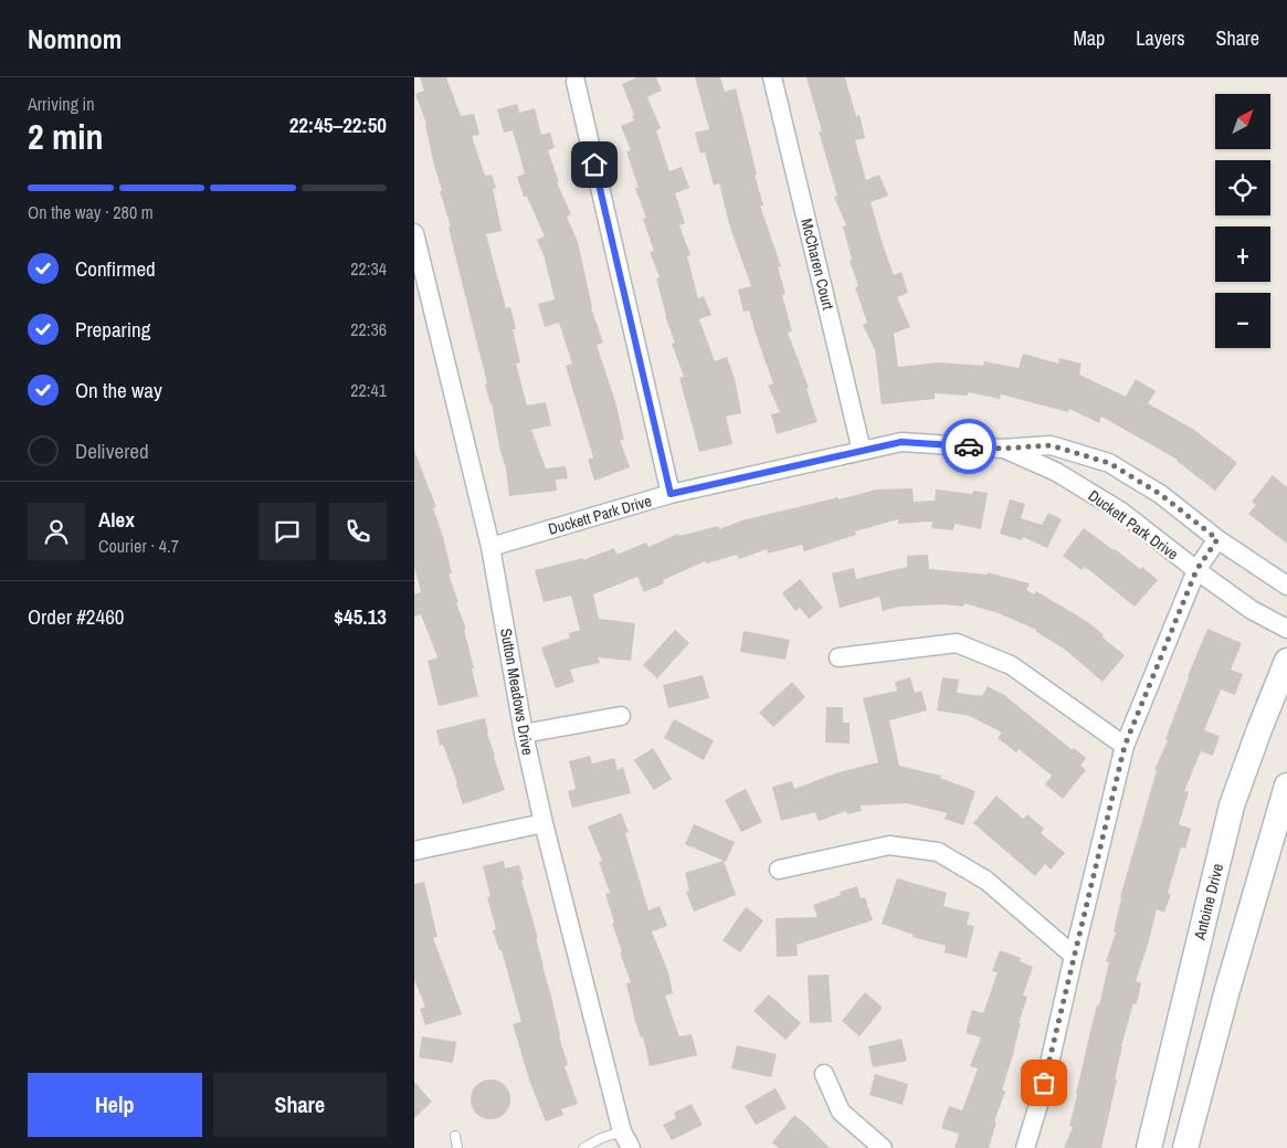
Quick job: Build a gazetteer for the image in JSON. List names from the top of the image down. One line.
{"streets":{"main road":["Antoine Drive"],"street":["McCharen Court","Duckett Park Drive","Sutton Meadows Drive"]},"crossings":[["McCharen Court","Duckett Park Drive"],["Duckett Park Drive","Sutton Meadows Drive"]],"north":"top right","page":{"header":"Nomnom","nav":["Map","Layers","Share"],"heading":["2 min","Arriving in","22:45–22:50"],"panel":["Alex","Courier · 4.7","Order #2460","$45.13"],"map_buttons":["+","−"],"bar":"On the way · 280 m","list":[["Confirmed","22:34"],["Preparing","22:36"],["On the way","22:41"],"Delivered"],"buttons":["Help","Share"]}}
